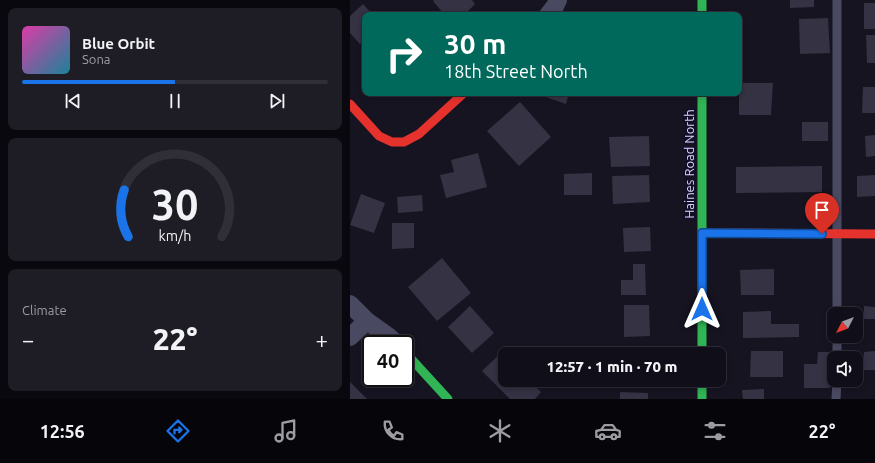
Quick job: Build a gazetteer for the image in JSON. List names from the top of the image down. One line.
{"streets":{"street":["Haines Road North"]},"north":"bottom left","page":{"turn":["30 m","18th Street North"],"song":["Blue Orbit","Sona"],"tile":"Climate","heat":["−","22°","+"],"limit":"40","trip":"12:57 · 1 min · 70 m","tabs":["12:56","22°"],"gauge":["30","km/h"]}}
